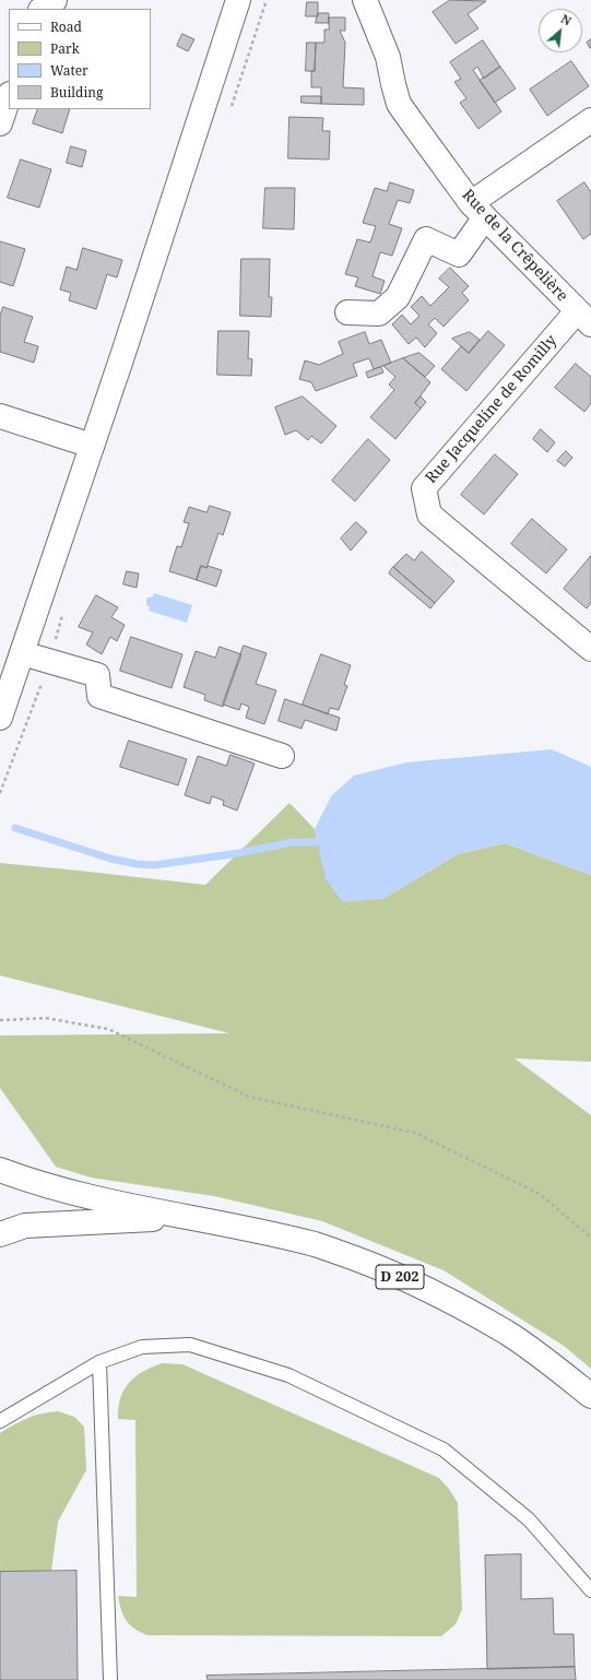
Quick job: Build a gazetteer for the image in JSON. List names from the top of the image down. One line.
{"streets":{"street":["Rue de la Crêpelière","Rue Jacqueline de Romilly","D 202"]},"crossings":[["Rue de la Crêpelière","Rue Jacqueline de Romilly"]],"legend":["Road","Park","Water","Building"],"north":"top right"}
